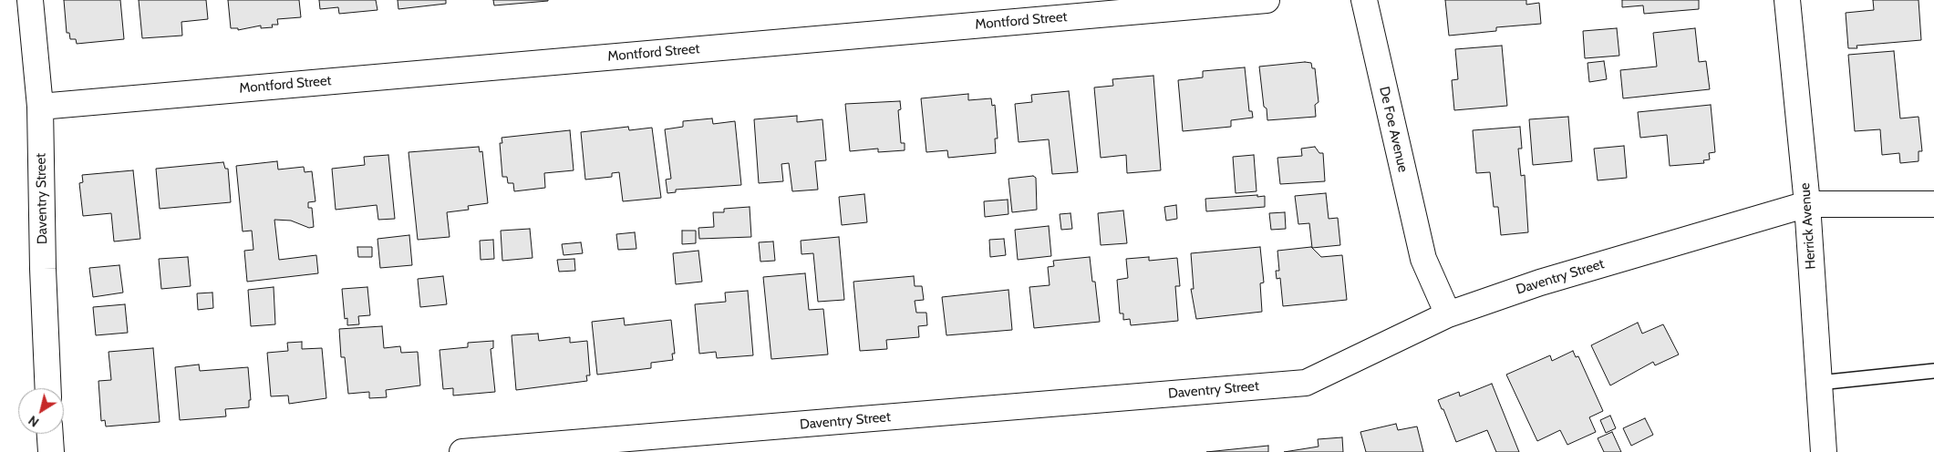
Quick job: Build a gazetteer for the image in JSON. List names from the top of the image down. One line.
{"streets":{"street":["Montford Street","De Foe Avenue","Daventry Street","Herrick Avenue"]},"crossings":[["Montford Street","Daventry Street"],["De Foe Avenue","Daventry Street"],["Daventry Street","Herrick Avenue"]],"north":"bottom left"}
